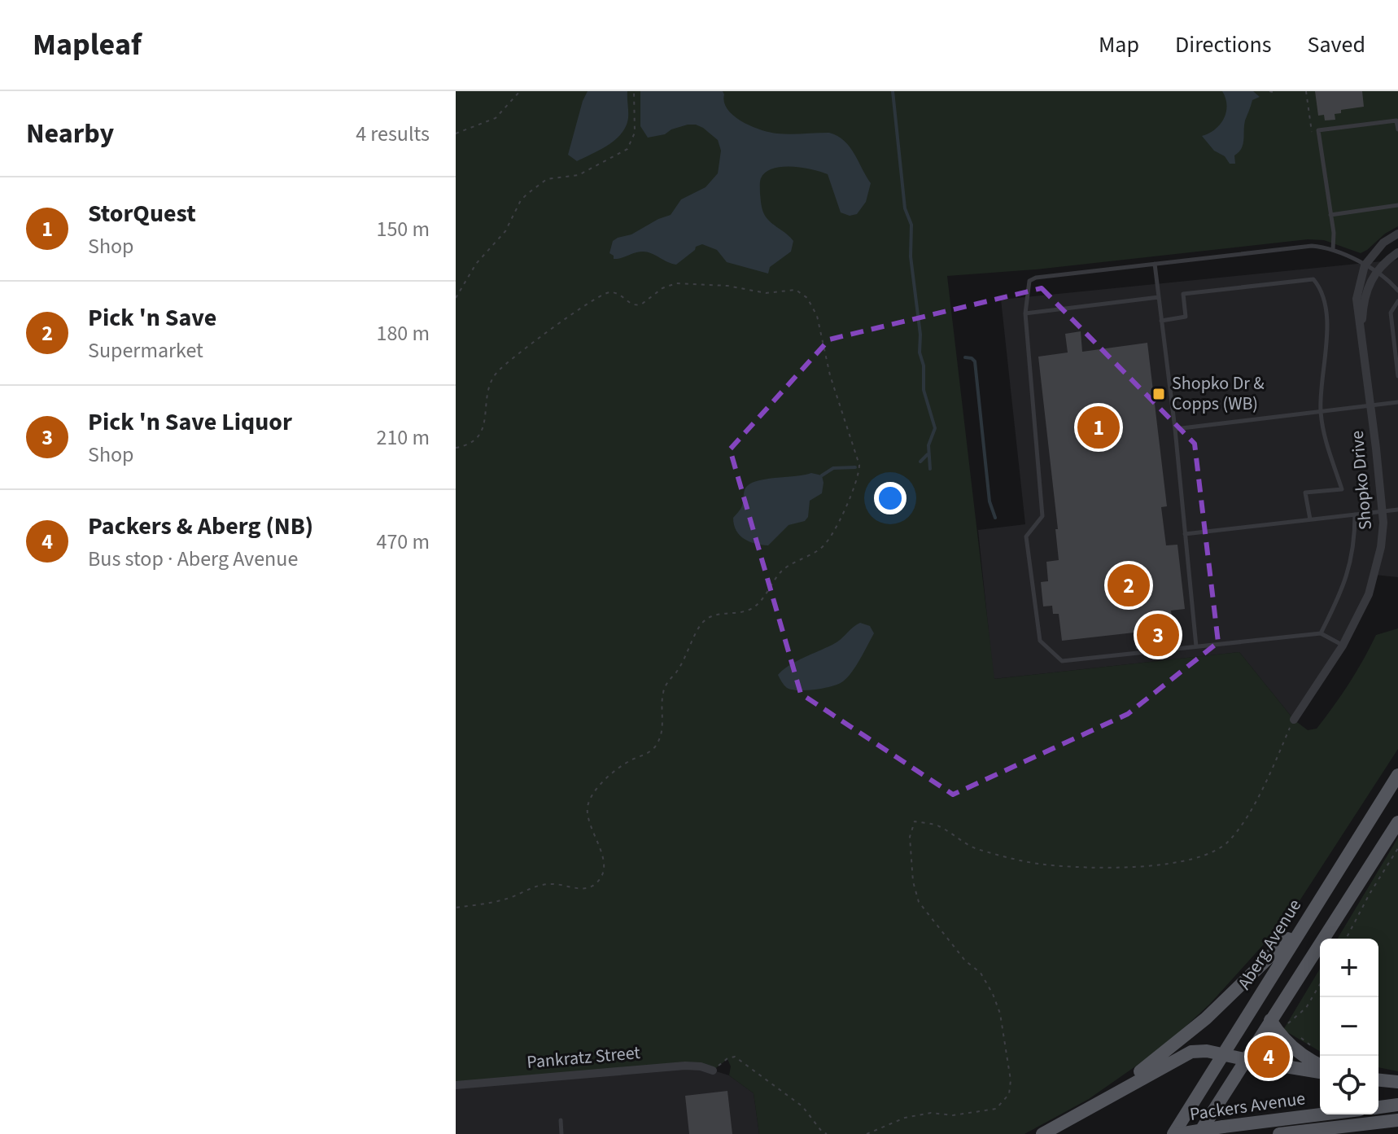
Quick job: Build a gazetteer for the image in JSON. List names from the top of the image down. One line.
{"streets":{"main road":["Aberg Avenue","Packers Avenue"],"street":["Shopko Drive","Pankratz Street"]},"places":{"transit":["Shopko Dr & Copps (WB)"]},"page":{"header":"Mapleaf","nav":["Map","Directions","Saved"],"heading":["Nearby","4 results"],"list":[{"mark":"1","name":"StorQuest","note":"Shop","value":"150 m"},{"mark":"2","name":"Pick 'n Save","note":"Supermarket","value":"180 m"},{"mark":"3","name":"Pick 'n Save Liquor","note":"Shop","value":"210 m"},{"mark":"4","name":"Packers & Aberg (NB)","note":"Bus stop · Aberg Avenue","value":"470 m"}],"pins":["1","2","3","4"],"map_buttons":["+","−"]}}
